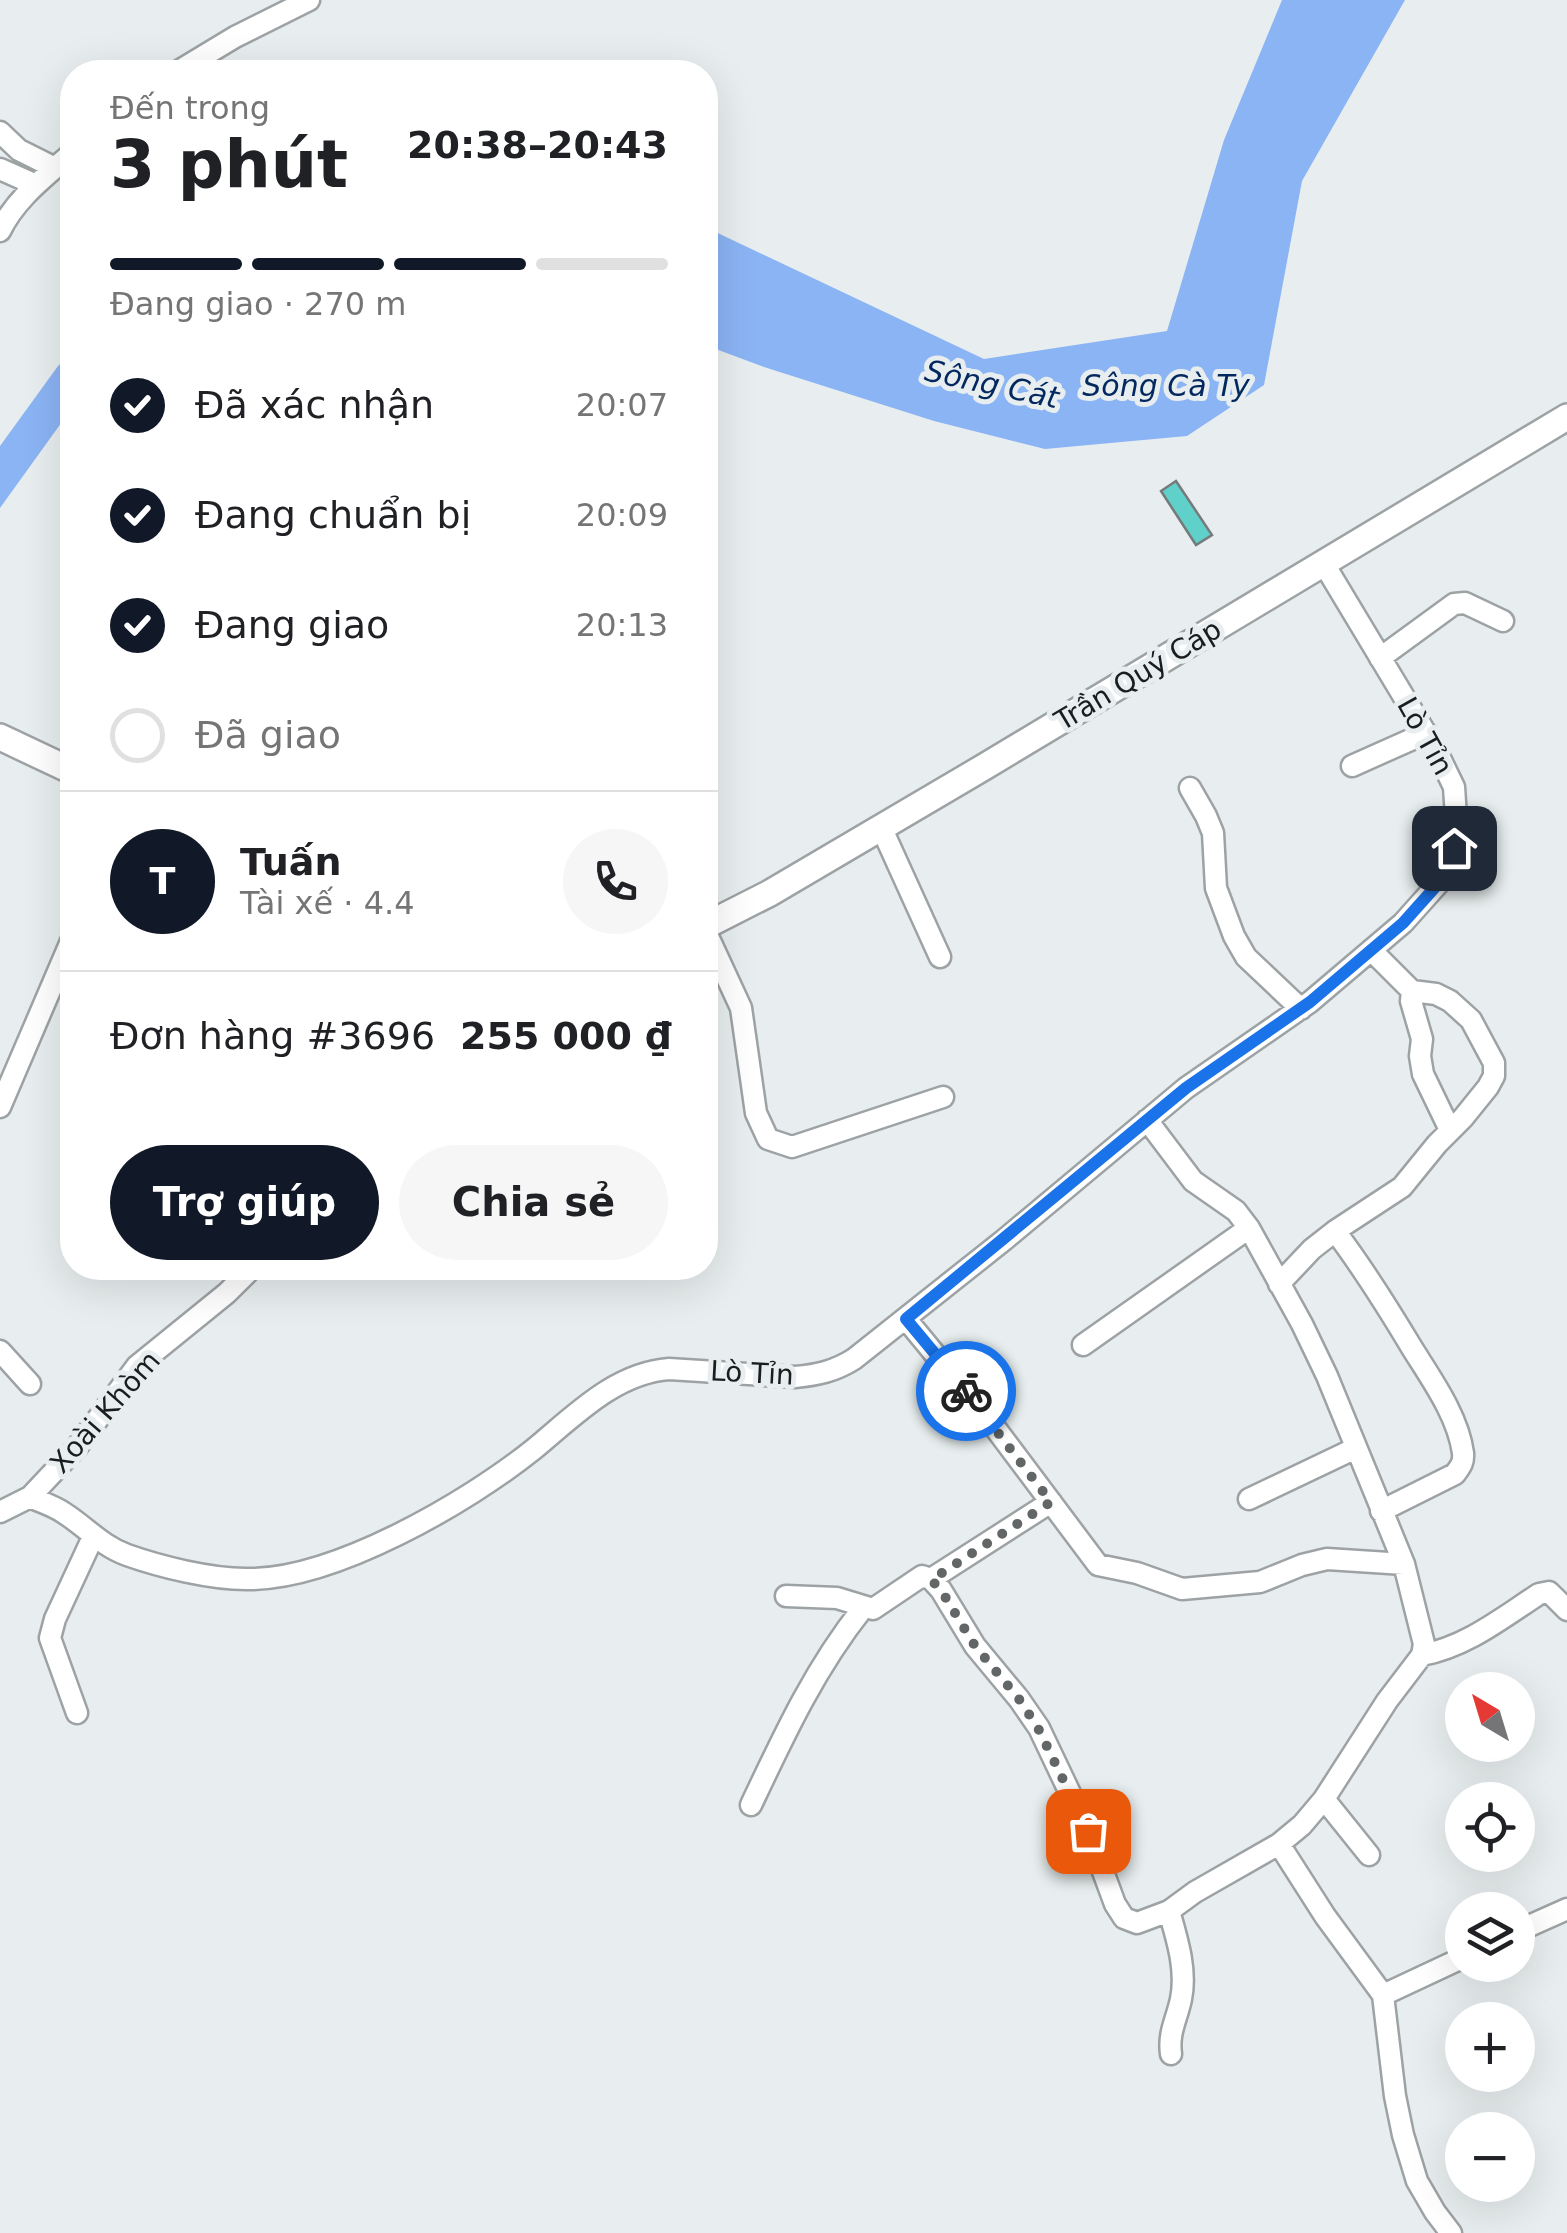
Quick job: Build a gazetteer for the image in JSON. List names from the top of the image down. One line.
{"streets":{"main road":["Trần Quý Cáp"],"street":["Lò Tỉn","Xoài Khòm"]},"crossings":[["Trần Quý Cáp","Lò Tỉn"],["Lò Tỉn","Xoài Khòm"]],"water":["Sông Cát","Sông Cà Ty"],"north":"top left","page":{"heading":["3 phút","Đến trong","20:38–20:43"],"panel":["Tuấn","Tài xế · 4.4","Đơn hàng #3696","255 000 ₫"],"bar":"Đang giao · 270 m","list":[["Đã xác nhận","20:07"],["Đang chuẩn bị","20:09"],["Đang giao","20:13"],"Đã giao"],"round":"T","buttons":["Trợ giúp","Chia sẻ"],"map_buttons":["+","−"]}}
